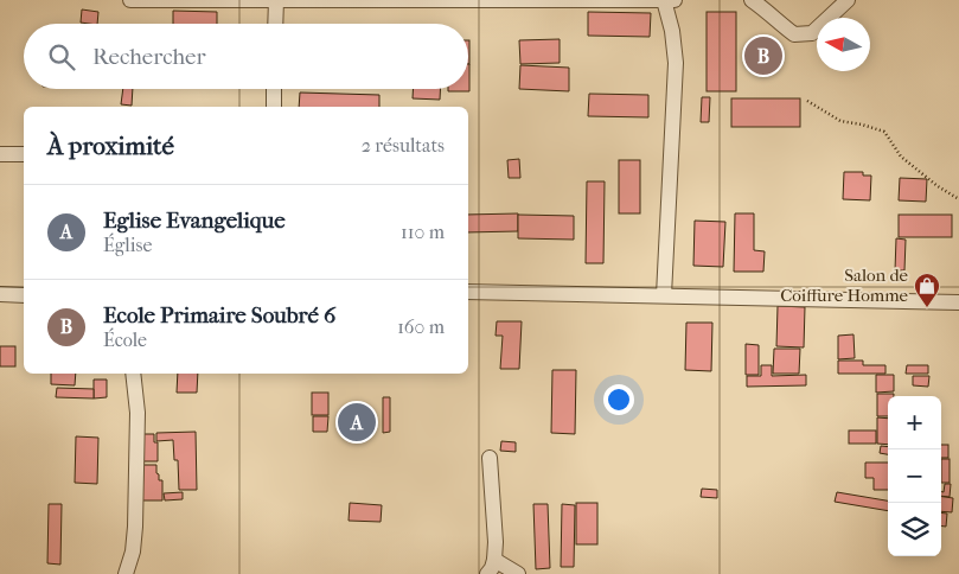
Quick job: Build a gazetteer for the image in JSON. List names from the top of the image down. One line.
{"places":{"shop":["Salon de Coiffure Homme"]},"north":"left","page":{"search":"Rechercher","pins":["B","A"],"heading":["À proximité","2 résultats"],"list":[{"mark":"A","name":"Eglise Evangelique","note":"Église","value":"110 m"},{"mark":"B","name":"Ecole Primaire Soubré 6","note":"École","value":"160 m"}],"map_buttons":["+","−"]}}
